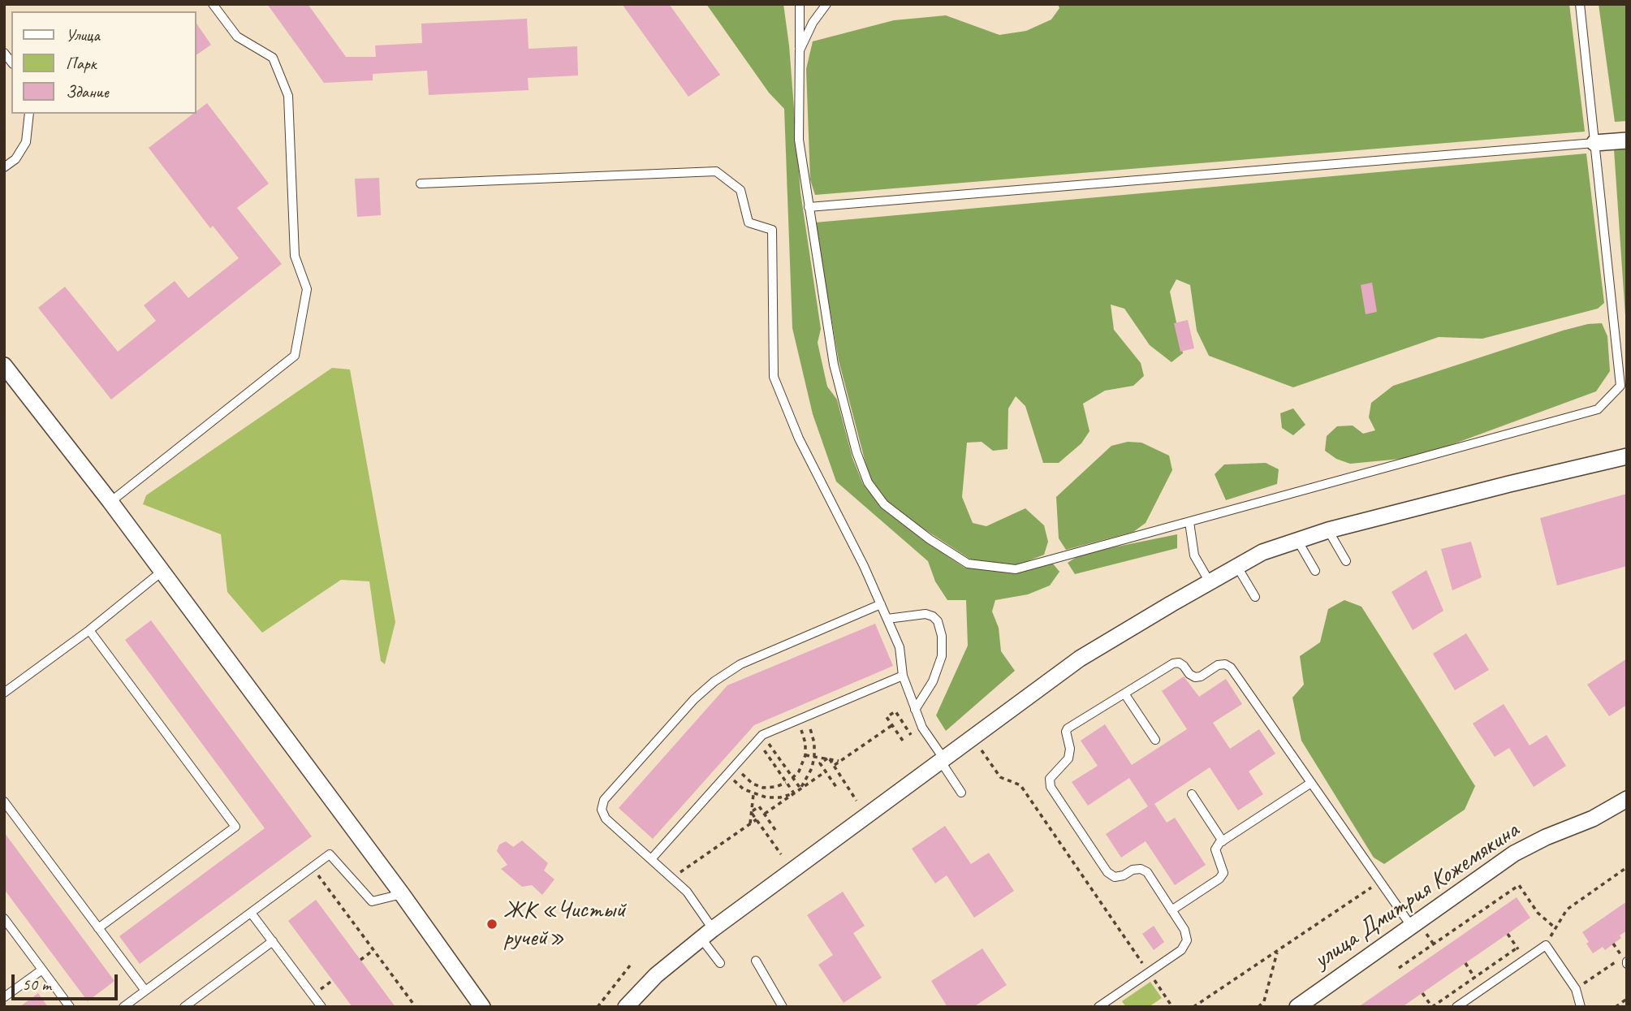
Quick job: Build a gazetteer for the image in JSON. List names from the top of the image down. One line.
{"streets":{"street":["улица Дмитрия Кожемякина"]},"places":["ЖК «Чистый ручей»"],"legend":["Улица","Парк","Здание"],"scale_bar":"50 m"}
